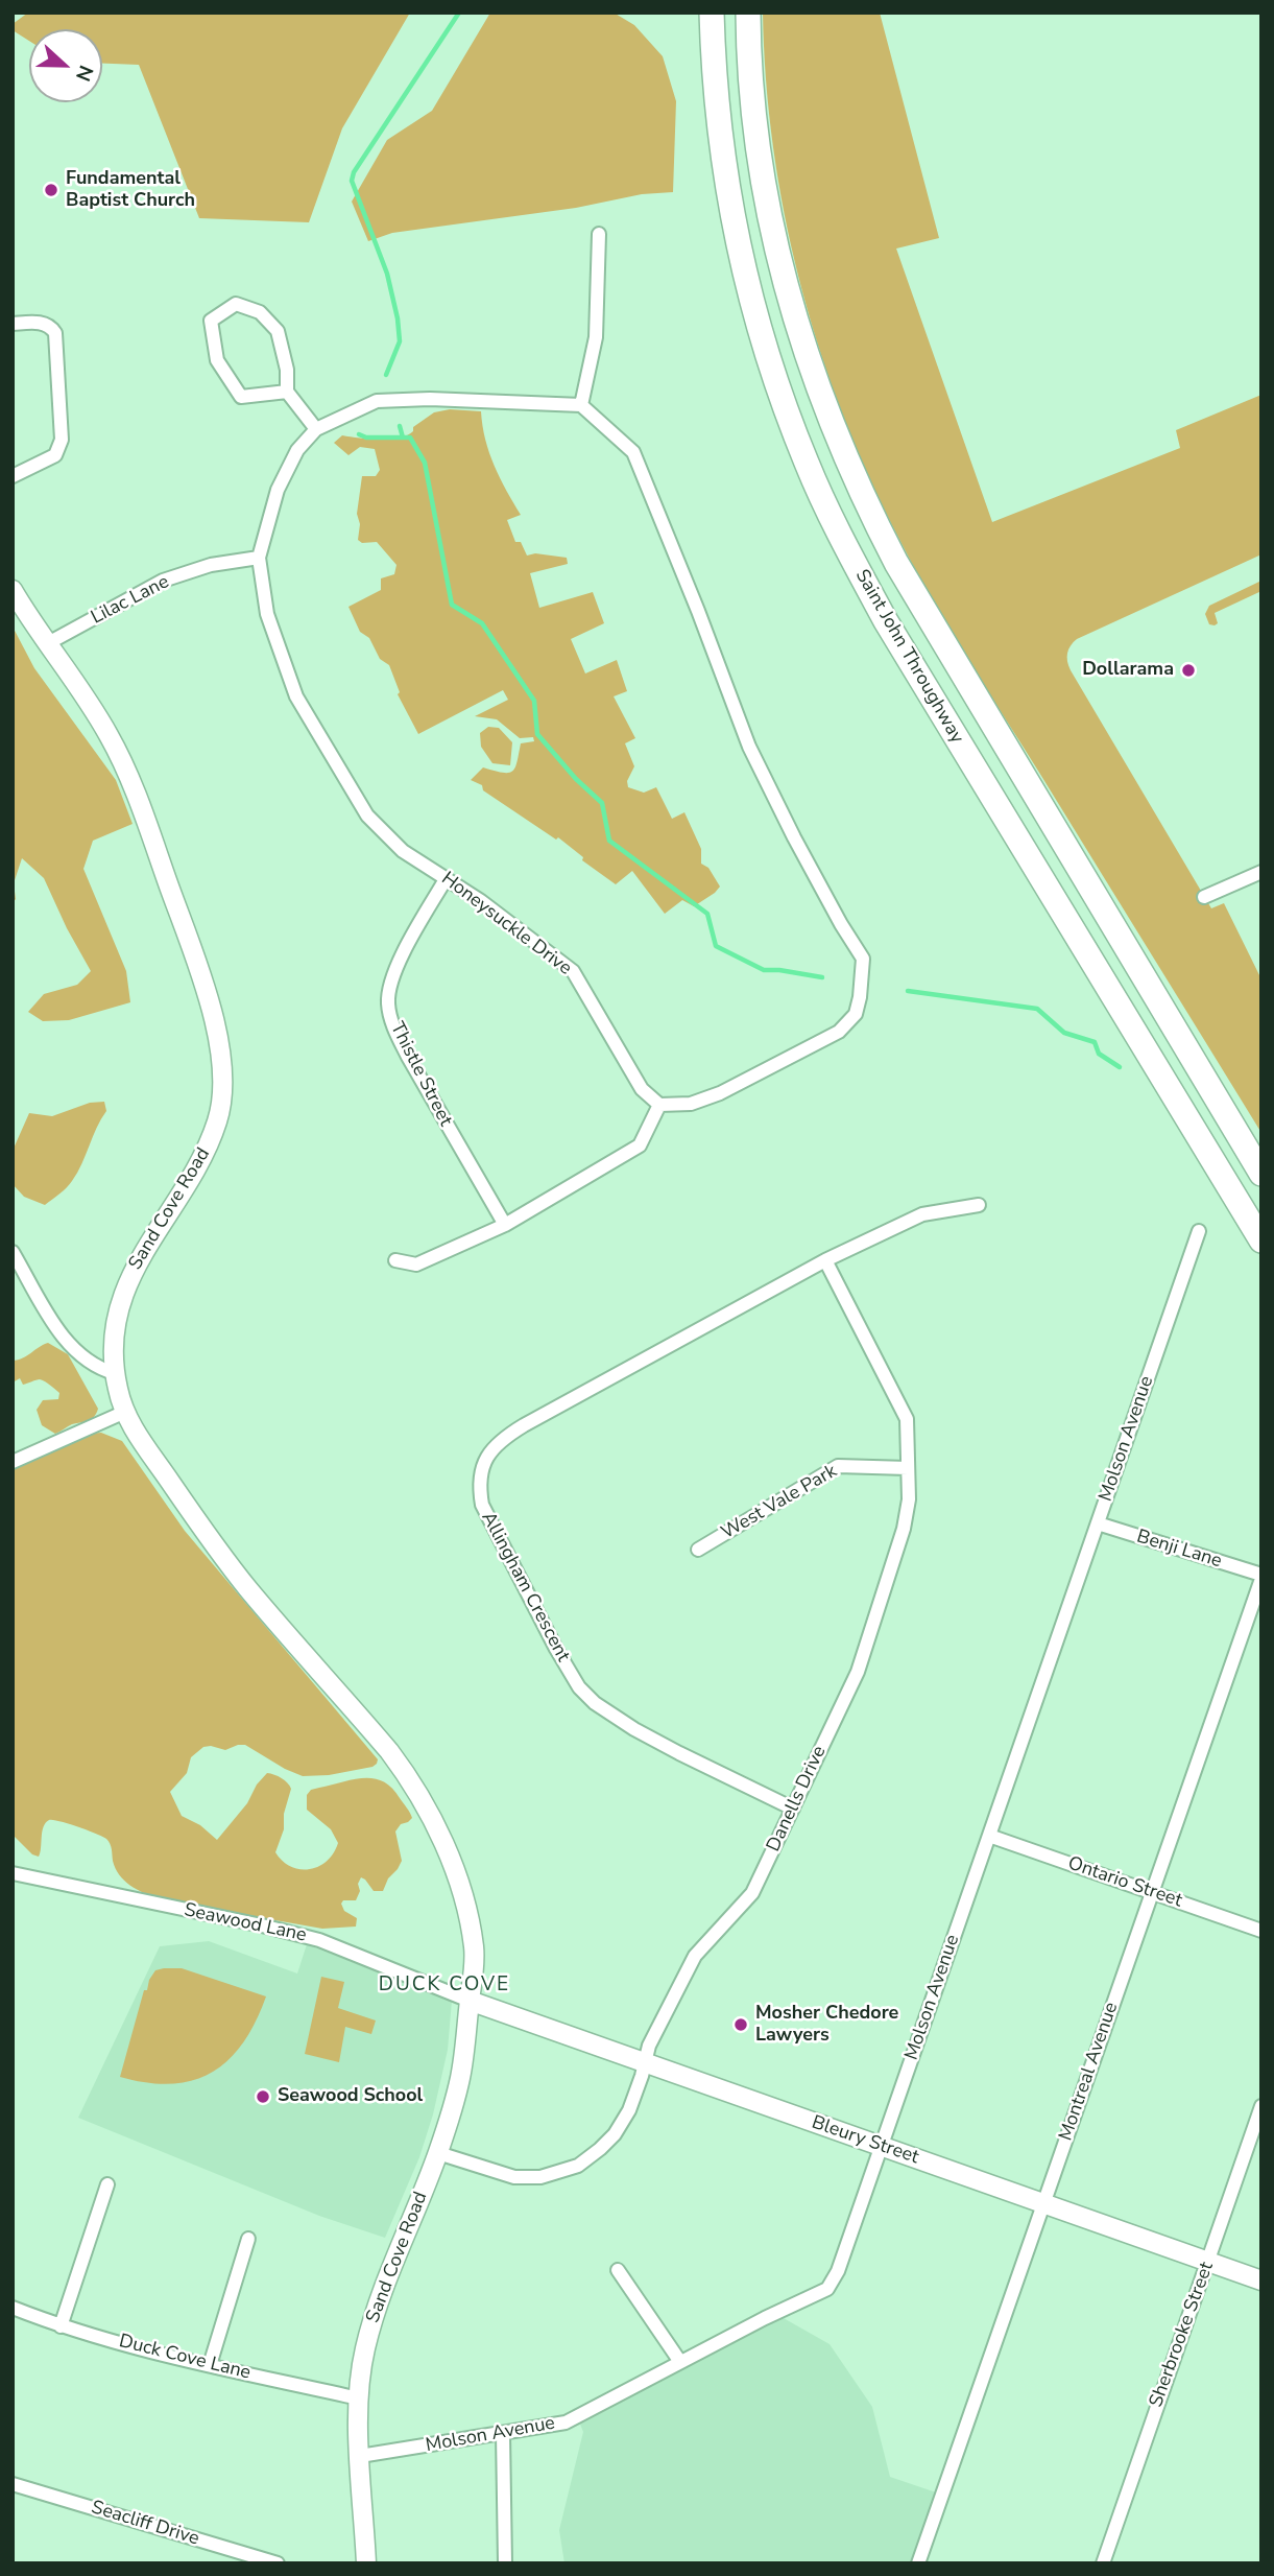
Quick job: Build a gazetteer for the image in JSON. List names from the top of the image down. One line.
{"streets":{"highway":["Saint John Throughway"],"street":["Lilac Lane","Honeysuckle Drive","Thistle Street","Sand Cove Road","Molson Avenue","West Vale Park","Benji Lane","Allingham Crescent","Danells Drive","Ontario Street","Seawood Lane","Montreal Avenue","Bleury Street","Sherbrooke Street","Duck Cove Lane","Seacliff Drive"]},"crossings":[["Lilac Lane","Honeysuckle Drive"],["Lilac Lane","Sand Cove Road"],["Honeysuckle Drive","Thistle Street"],["Sand Cove Road","Molson Avenue"],["Sand Cove Road","Danells Drive"],["Sand Cove Road","Seawood Lane"],["Sand Cove Road","Bleury Street"],["Sand Cove Road","Duck Cove Lane"],["Molson Avenue","Benji Lane"],["Molson Avenue","Ontario Street"],["Molson Avenue","Bleury Street"],["West Vale Park","Danells Drive"],["Benji Lane","Montreal Avenue"],["Allingham Crescent","Danells Drive"],["Danells Drive","Bleury Street"],["Ontario Street","Montreal Avenue"],["Seawood Lane","Bleury Street"],["Montreal Avenue","Bleury Street"],["Bleury Street","Sherbrooke Street"]],"districts":["DUCK COVE"],"places":["Fundamental Baptist Church","Dollarama","Mosher Chedore Lawyers","Seawood School"],"north":"right"}
